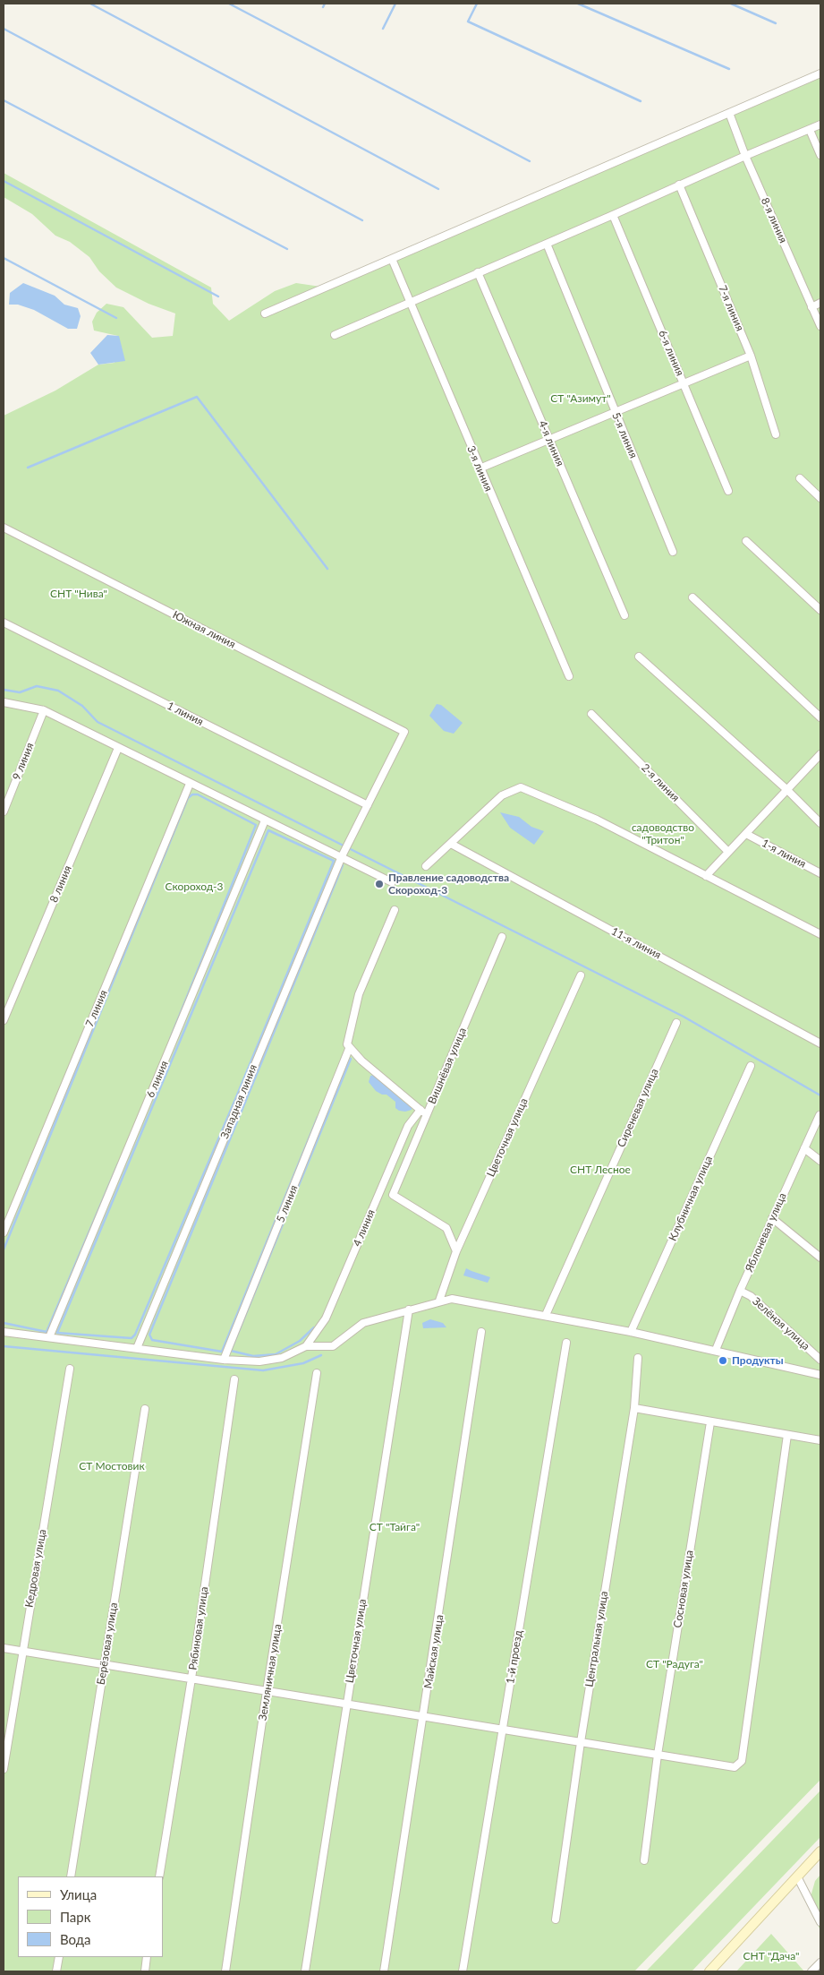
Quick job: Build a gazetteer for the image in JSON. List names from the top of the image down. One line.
{"streets":{"street":["8-я линия","7-я линия","6-я линия","5-я линия","4-я линия","3-я линия","Южная линия","1 линия","9 линия","2-я линия","1-я линия","8 линия","11-я линия","7 линия","Вишнёвая улица","6 линия","Западная линия","Сиреневая улица","Цветочная улица","Клубничная улица","5 линия","4 линия","Яблоневая улица","Зелёная улица","Кедровая улица","Сосновая улица","Рябиновая улица","Центральная улица","Берёзовая улица","Майская улица","1-й проезд","Земляничная улица"]},"crossings":[["Южная линия","Западная линия"],["1 линия","Западная линия"],["Вишнёвая улица","Цветочная улица"],["Яблоневая улица","Зелёная улица"]],"parks":["СТ \"Азимут\"","СНТ \"Нива\"","садоводство \"Тритон\"","Скороход-3","СНТ Лесное","СТ Мостовик","СТ \"Тайга\"","СТ \"Радуга\"","СНТ \"Дача\""],"places":["Правление садоводства Скороход-3","Продукты"],"legend":["Улица","Парк","Вода"]}
